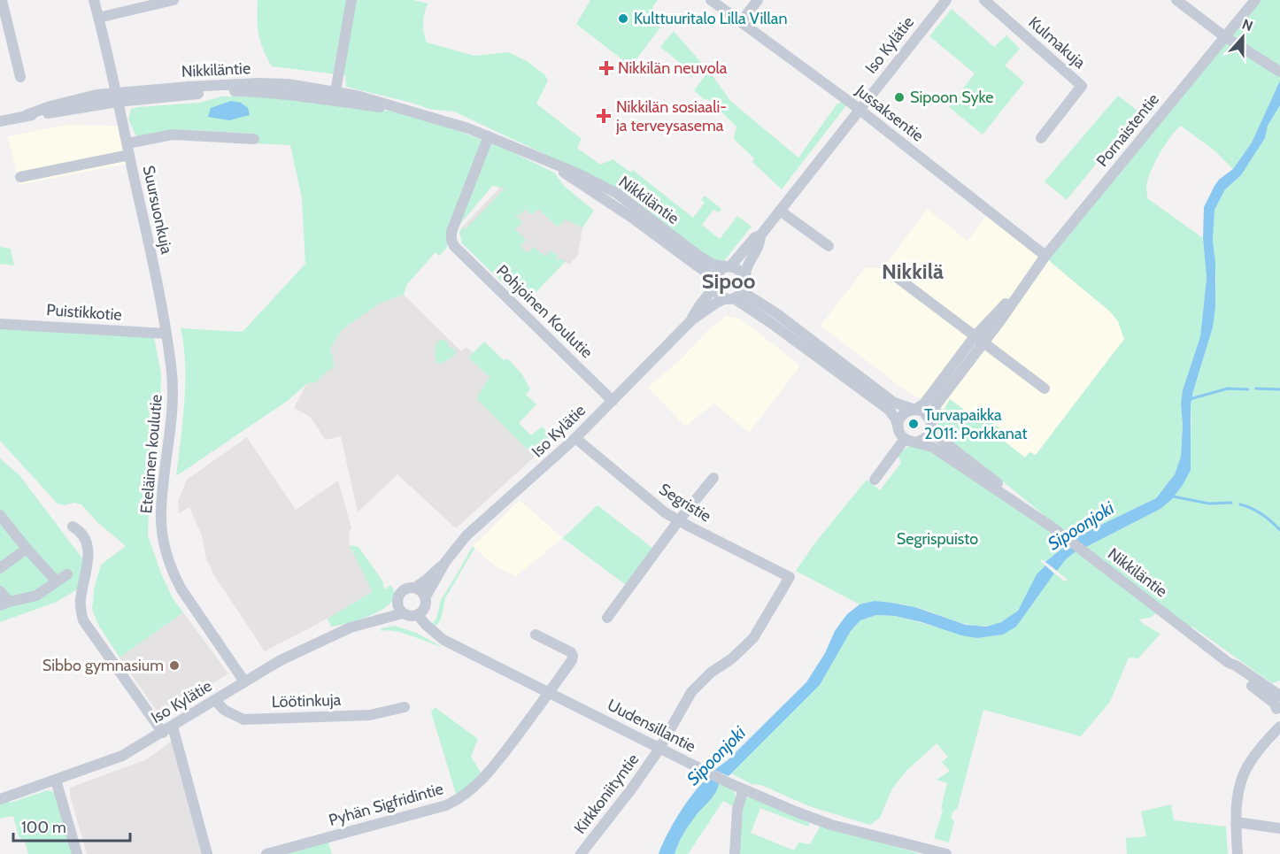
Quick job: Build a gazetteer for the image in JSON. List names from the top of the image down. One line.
{"streets":{"street":["Kulmakuja","Iso Kylätie","Nikkiläntie","Jussaksentie","Pornaistentie","Suursuonkuja","Pohjoinen Koulutie","Puistikkotie","Eteläinen koulutie","Segristie","Löötinkuja","Uudensillantie","Kirkkoniityntie","Pyhän Sigfridintie"]},"crossings":[["Iso Kylätie","Nikkiläntie"],["Iso Kylätie","Jussaksentie"],["Iso Kylätie","Pohjoinen Koulutie"],["Iso Kylätie","Eteläinen koulutie"],["Iso Kylätie","Segristie"],["Iso Kylätie","Löötinkuja"],["Iso Kylätie","Uudensillantie"],["Nikkiläntie","Pornaistentie"],["Nikkiläntie","Suursuonkuja"],["Nikkiläntie","Pohjoinen Koulutie"],["Jussaksentie","Pornaistentie"],["Suursuonkuja","Puistikkotie"],["Suursuonkuja","Eteläinen koulutie"],["Puistikkotie","Eteläinen koulutie"],["Segristie","Kirkkoniityntie"],["Uudensillantie","Kirkkoniityntie"],["Uudensillantie","Pyhän Sigfridintie"]],"districts":["Nikkilä","Sipoo"],"water":["Sipoonjoki"],"parks":["Segrispuisto"],"places":{"other":["Kulttuuritalo Lilla Villan","Sipoon Syke","Turvapaikka 2011: Porkkanat","Sibbo gymnasium"],"health":["Nikkilän neuvola","Nikkilän sosiaali- ja terveysasema"]},"scale_bar":"100 m","north":"top"}
